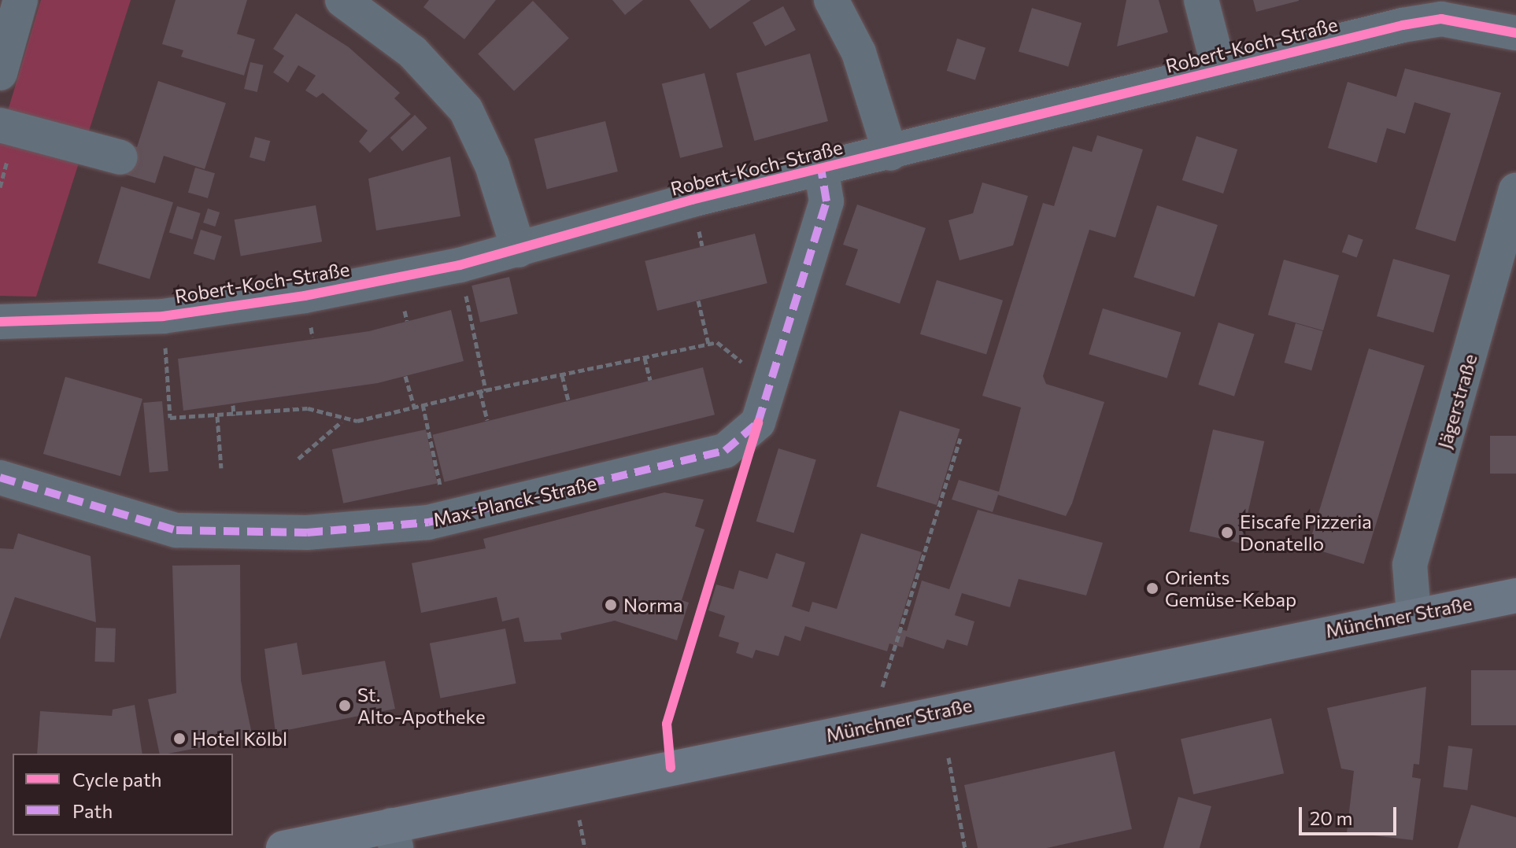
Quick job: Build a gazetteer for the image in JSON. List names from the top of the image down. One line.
{"streets":{"main road":["Münchner Straße"],"street":["Robert-Koch-Straße","Jägerstraße","Max-Planck-Straße"]},"crossings":[["Robert-Koch-Straße","Max-Planck-Straße"],["Jägerstraße","Münchner Straße"]],"places":["Eiscafe Pizzeria Donatello","Orients Gemüse-Kebap","Norma","St. Alto-Apotheke","Hotel Kölbl"],"legend":["Cycle path","Path"],"scale_bar":"20 m"}
